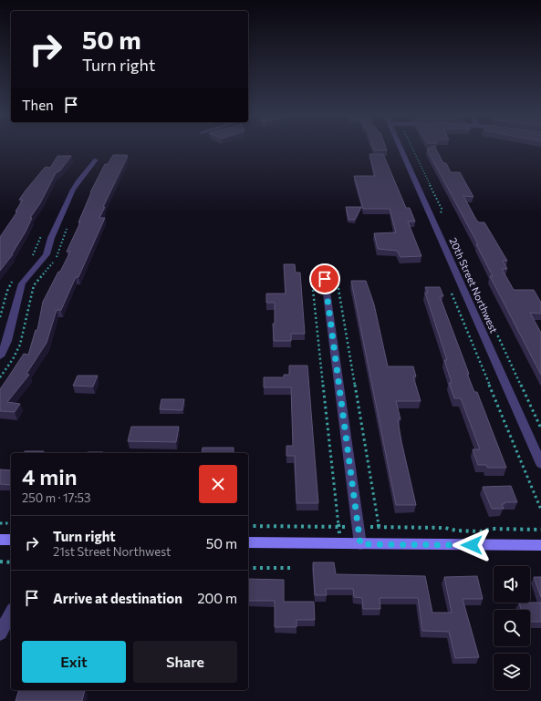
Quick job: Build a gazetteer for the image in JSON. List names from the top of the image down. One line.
{"streets":{"street":["20th Street Northwest"]},"page":{"turn":["50 m","Turn right"],"then":"Then","heading":["4 min","250 m · 17:53"],"list":[{"name":"Turn right","note":"21st Street Northwest","value":"50 m"},{"name":"Arrive at destination","value":"200 m"}],"buttons":["Exit","Share"]}}
